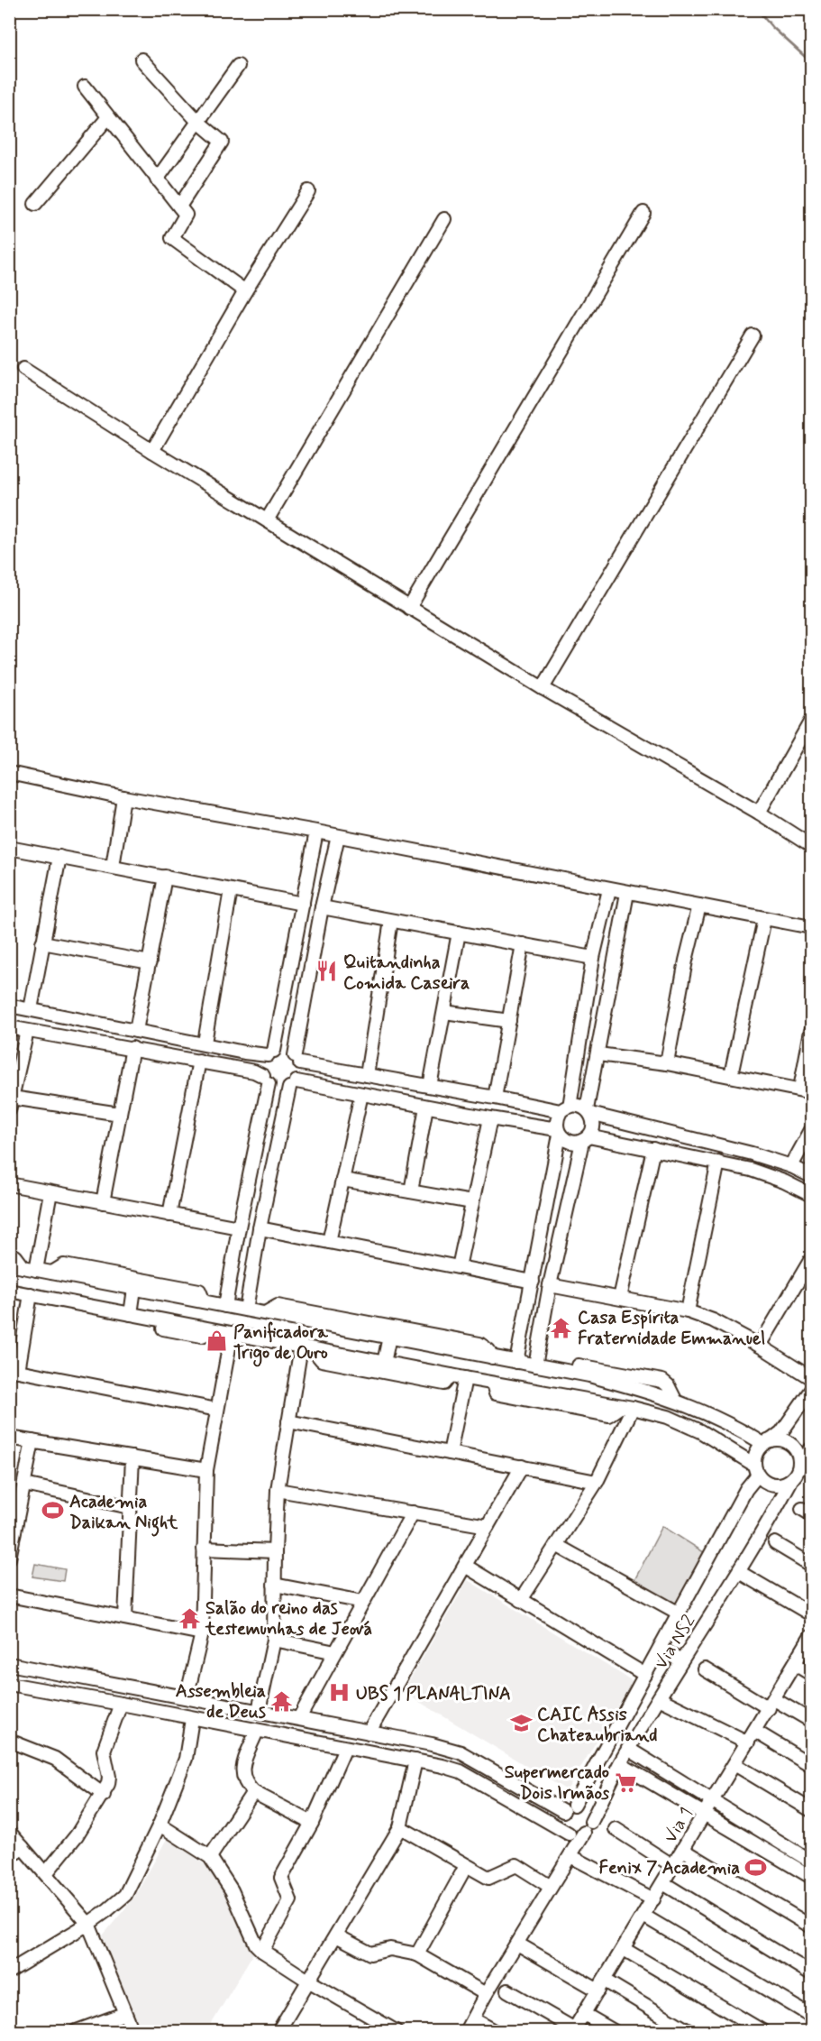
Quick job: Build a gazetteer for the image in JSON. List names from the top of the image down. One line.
{"streets":{"street":["Via NS2","Via 1"]},"places":{"restaurant":["Quitandinha Comida Caseira"],"temple":["Casa Espírita Fraternidade Emmanuel","Salão do reino das testemunhas de Jeová","Assembleia de Deus"],"shop":["Panificadora Trigo de Ouro"],"sports":["Academia Daikan Night","Fenix 7 Academia"],"hospital":["UBS 1 PLANALTINA"],"school or university":["CAIC Assis Chateaubriand"],"supermarket":["Supermercado Dois Irmãos"]}}
